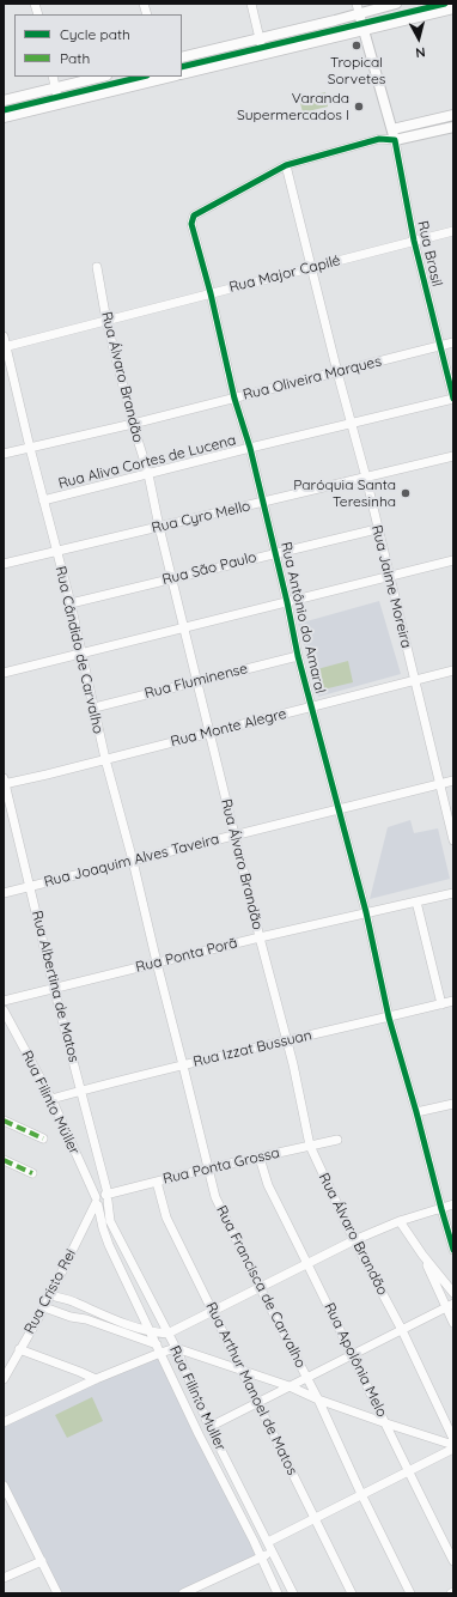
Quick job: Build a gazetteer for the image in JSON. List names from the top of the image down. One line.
{"streets":{"main road":["Rua Brasil"],"street":["Rua Major Capilé","Rua Álvaro Brandão","Rua Oliveira Marques","Rua Aliva Cortes de Lucena","Rua Cyro Mello","Rua São Paulo","Rua Jaime Moreira","Rua Antônio do Amaral","Rua Cândido de Carvalho","Rua Fluminense","Rua Monte Alegre","Rua Joaquim Alves Taveira","Rua Ponta Porã","Rua Albertina de Matos","Rua Izzat Bussuan","Rua Filinto Müller","Rua Ponta Grossa","Rua Francisca de Carvalho","Rua Cristo Rei","Rua Apolônia Melo","Rua Arthur Manoel de Matos","Rua Filinto Muller"]},"crossings":[["Rua Brasil","Rua Major Capilé"],["Rua Brasil","Rua Oliveira Marques"],["Rua Brasil","Rua Aliva Cortes de Lucena"],["Rua Major Capilé","Rua Álvaro Brandão"],["Rua Major Capilé","Rua Jaime Moreira"],["Rua Major Capilé","Rua Antônio do Amaral"],["Rua Major Capilé","Rua Cândido de Carvalho"],["Rua Álvaro Brandão","Rua Oliveira Marques"],["Rua Álvaro Brandão","Rua Aliva Cortes de Lucena"],["Rua Álvaro Brandão","Rua Cyro Mello"],["Rua Álvaro Brandão","Rua São Paulo"],["Rua Álvaro Brandão","Rua Fluminense"],["Rua Álvaro Brandão","Rua Monte Alegre"],["Rua Álvaro Brandão","Rua Joaquim Alves Taveira"],["Rua Álvaro Brandão","Rua Ponta Porã"],["Rua Álvaro Brandão","Rua Izzat Bussuan"],["Rua Álvaro Brandão","Rua Ponta Grossa"],["Rua Oliveira Marques","Rua Jaime Moreira"],["Rua Oliveira Marques","Rua Antônio do Amaral"],["Rua Oliveira Marques","Rua Cândido de Carvalho"],["Rua Aliva Cortes de Lucena","Rua Jaime Moreira"],["Rua Aliva Cortes de Lucena","Rua Antônio do Amaral"],["Rua Aliva Cortes de Lucena","Rua Cândido de Carvalho"],["Rua Cyro Mello","Rua Jaime Moreira"],["Rua Cyro Mello","Rua Antônio do Amaral"],["Rua Cyro Mello","Rua Cândido de Carvalho"],["Rua São Paulo","Rua Jaime Moreira"],["Rua São Paulo","Rua Antônio do Amaral"],["Rua São Paulo","Rua Cândido de Carvalho"],["Rua Jaime Moreira","Rua Antônio do Amaral"],["Rua Jaime Moreira","Rua Monte Alegre"],["Rua Jaime Moreira","Rua Joaquim Alves Taveira"],["Rua Antônio do Amaral","Rua Fluminense"],["Rua Antônio do Amaral","Rua Monte Alegre"],["Rua Antônio do Amaral","Rua Joaquim Alves Taveira"],["Rua Antônio do Amaral","Rua Ponta Porã"],["Rua Antônio do Amaral","Rua Izzat Bussuan"],["Rua Cândido de Carvalho","Rua Fluminense"],["Rua Cândido de Carvalho","Rua Monte Alegre"],["Rua Cândido de Carvalho","Rua Joaquim Alves Taveira"],["Rua Cândido de Carvalho","Rua Ponta Porã"],["Rua Cândido de Carvalho","Rua Francisca de Carvalho"],["Rua Monte Alegre","Rua Albertina de Matos"],["Rua Joaquim Alves Taveira","Rua Albertina de Matos"],["Rua Ponta Porã","Rua Albertina de Matos"],["Rua Ponta Porã","Rua Francisca de Carvalho"],["Rua Albertina de Matos","Rua Izzat Bussuan"],["Rua Albertina de Matos","Rua Ponta Grossa"],["Rua Albertina de Matos","Rua Filinto Muller"],["Rua Izzat Bussuan","Rua Filinto Müller"],["Rua Izzat Bussuan","Rua Francisca de Carvalho"],["Rua Filinto Müller","Rua Ponta Grossa"],["Rua Filinto Müller","Rua Cristo Rei"],["Rua Ponta Grossa","Rua Francisca de Carvalho"],["Rua Ponta Grossa","Rua Cristo Rei"],["Rua Ponta Grossa","Rua Apolônia Melo"],["Rua Ponta Grossa","Rua Arthur Manoel de Matos"],["Rua Ponta Grossa","Rua Filinto Muller"]],"places":["Tropical Sorvetes","Varanda Supermercados l","Paróquia Santa Teresinha"],"legend":["Cycle path","Path"],"north":"bottom"}
